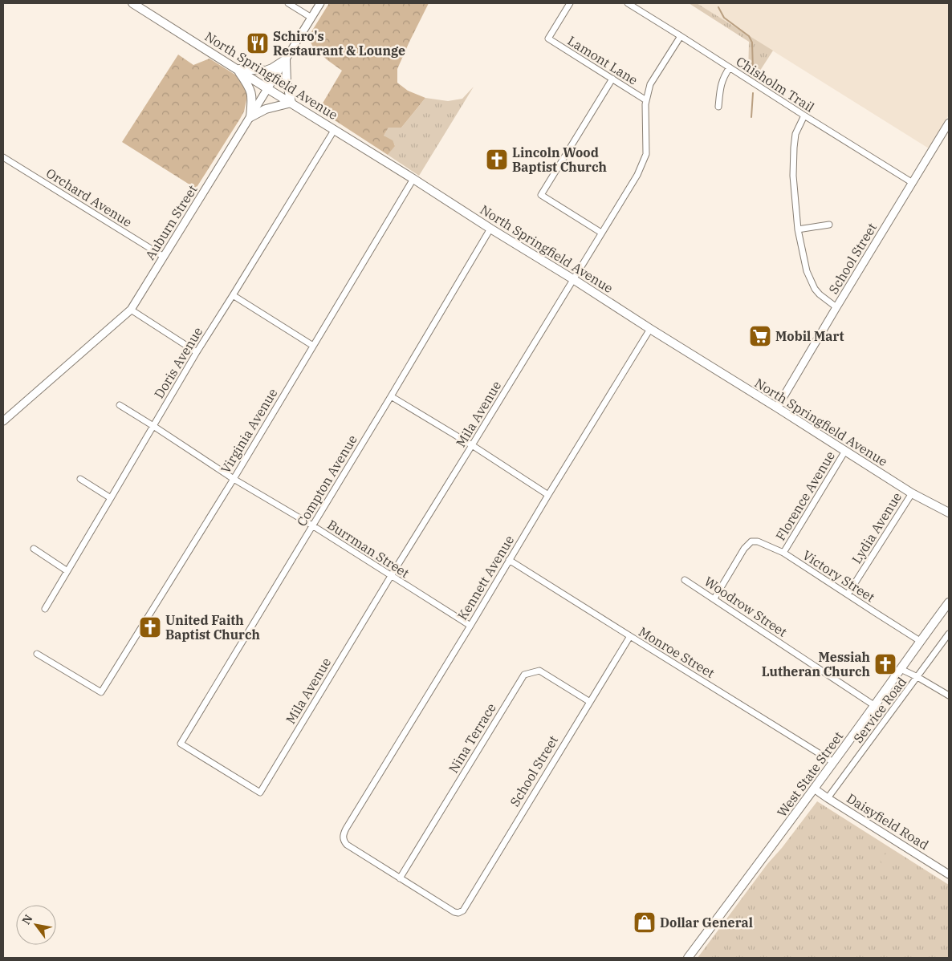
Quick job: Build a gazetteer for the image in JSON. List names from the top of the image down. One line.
{"streets":{"main road":["North Springfield Avenue","Auburn Street","School Street","West State Street","Daisyfield Road"],"street":["Lamont Lane","Chisholm Trail","Orchard Avenue","Doris Avenue","Mila Avenue","Virginia Avenue","Compton Avenue","Florence Avenue","Lydia Avenue","Burrman Street","Victory Street","Kennett Avenue","Woodrow Street","Monroe Street","Service Road","Nina Terrace"]},"crossings":[["Lamont Lane","Mila Avenue"],["North Springfield Avenue","Auburn Street"],["North Springfield Avenue","School Street"],["North Springfield Avenue","Doris Avenue"],["North Springfield Avenue","Mila Avenue"],["North Springfield Avenue","Virginia Avenue"],["North Springfield Avenue","Compton Avenue"],["North Springfield Avenue","Florence Avenue"],["North Springfield Avenue","Lydia Avenue"],["North Springfield Avenue","Kennett Avenue"],["Chisholm Trail","School Street"],["Chisholm Trail","Mila Avenue"],["Orchard Avenue","Auburn Street"],["School Street","Kennett Avenue"],["School Street","Monroe Street"],["School Street","Nina Terrace"],["Doris Avenue","Burrman Street"],["Mila Avenue","Compton Avenue"],["Mila Avenue","Burrman Street"],["Virginia Avenue","Burrman Street"],["Compton Avenue","Burrman Street"],["Florence Avenue","Victory Street"],["Lydia Avenue","Victory Street"],["Burrman Street","Kennett Avenue"],["Victory Street","Woodrow Street"],["Victory Street","West State Street"],["Kennett Avenue","Monroe Street"],["Kennett Avenue","Nina Terrace"],["Woodrow Street","West State Street"],["Monroe Street","West State Street"],["Service Road","Daisyfield Road"],["West State Street","Daisyfield Road"]],"places":{"restaurant":["Schiro's Restaurant & Lounge"],"church":["Lincoln Wood Baptist Church","United Faith Baptist Church","Messiah Lutheran Church"],"supermarket":["Mobil Mart"],"shop":["Dollar General"]},"north":"top left"}
